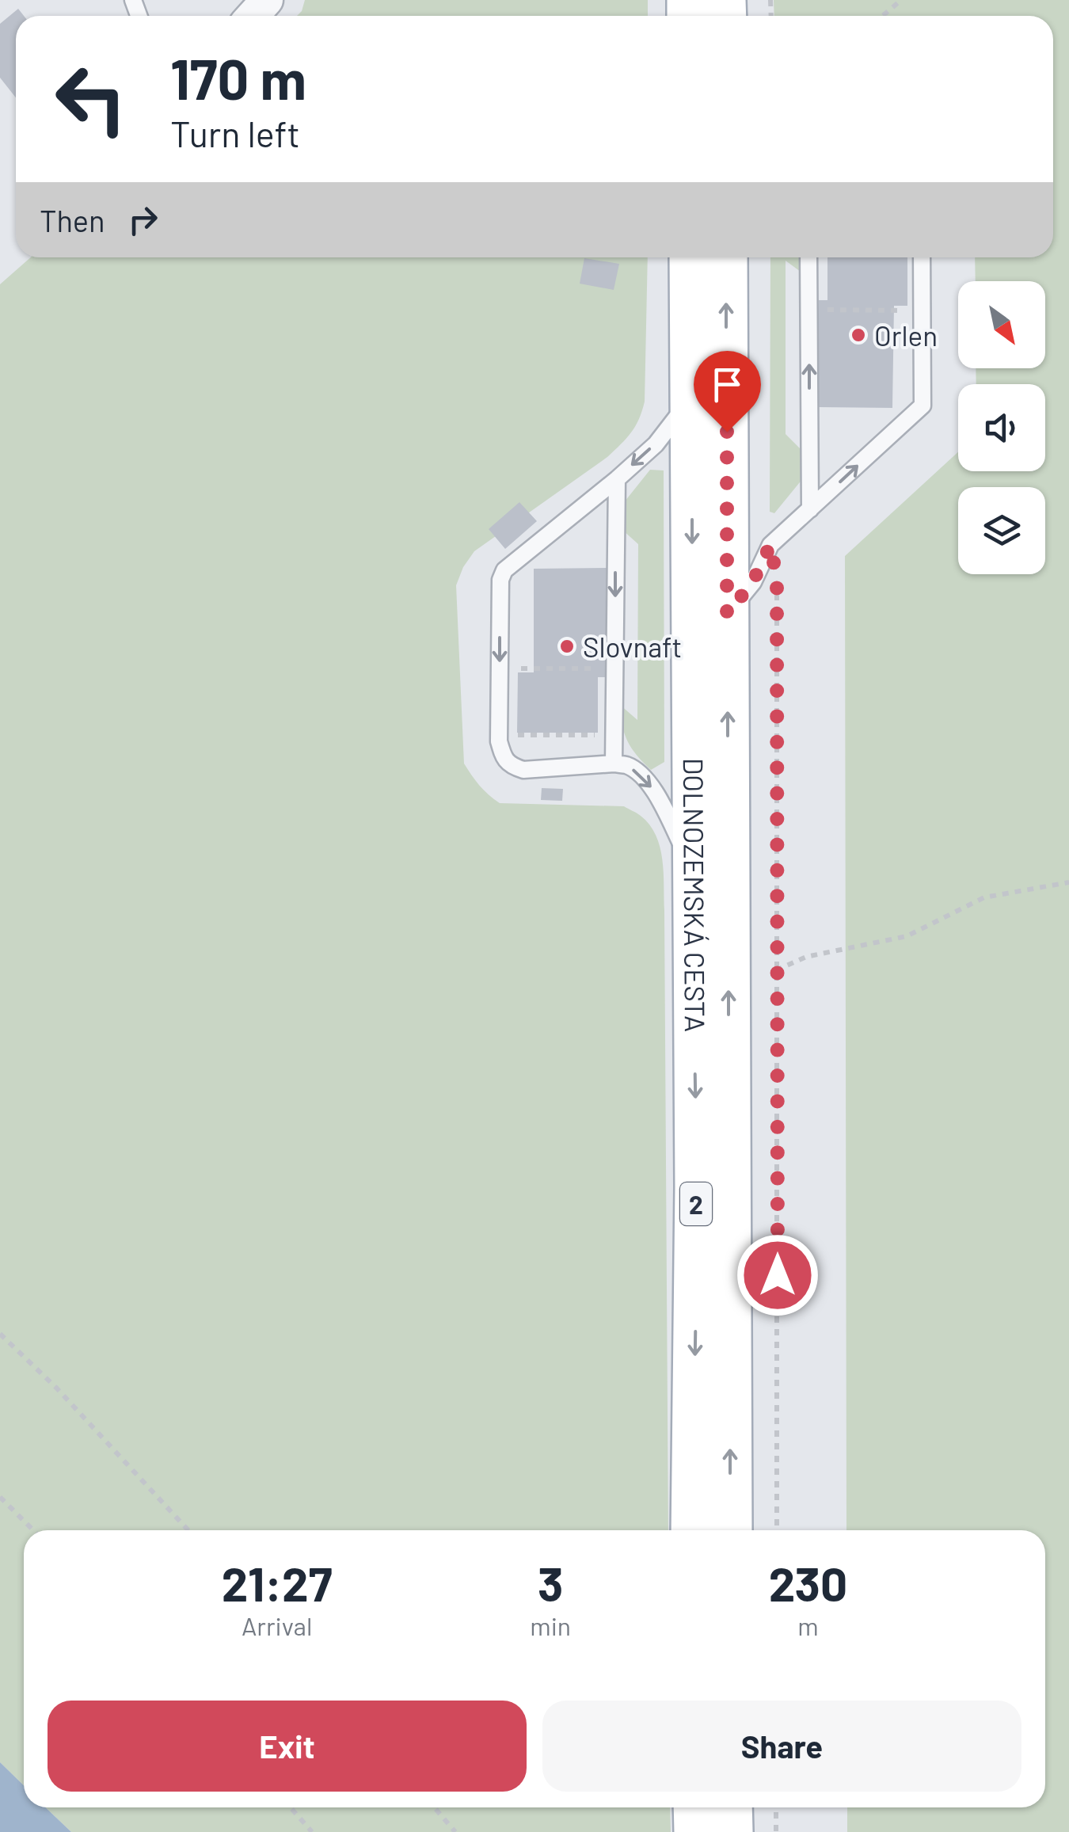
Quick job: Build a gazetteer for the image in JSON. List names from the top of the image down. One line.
{"streets":{"main road":["DOLNOZEMSKÁ CESTA","2"]},"places":["Orlen","Slovnaft"],"north":"bottom right","page":{"turn":["170 m","Turn left"],"then":"Then","eta":["21:27","Arrival","3","min","230","m"],"buttons":["Exit","Share"]}}
